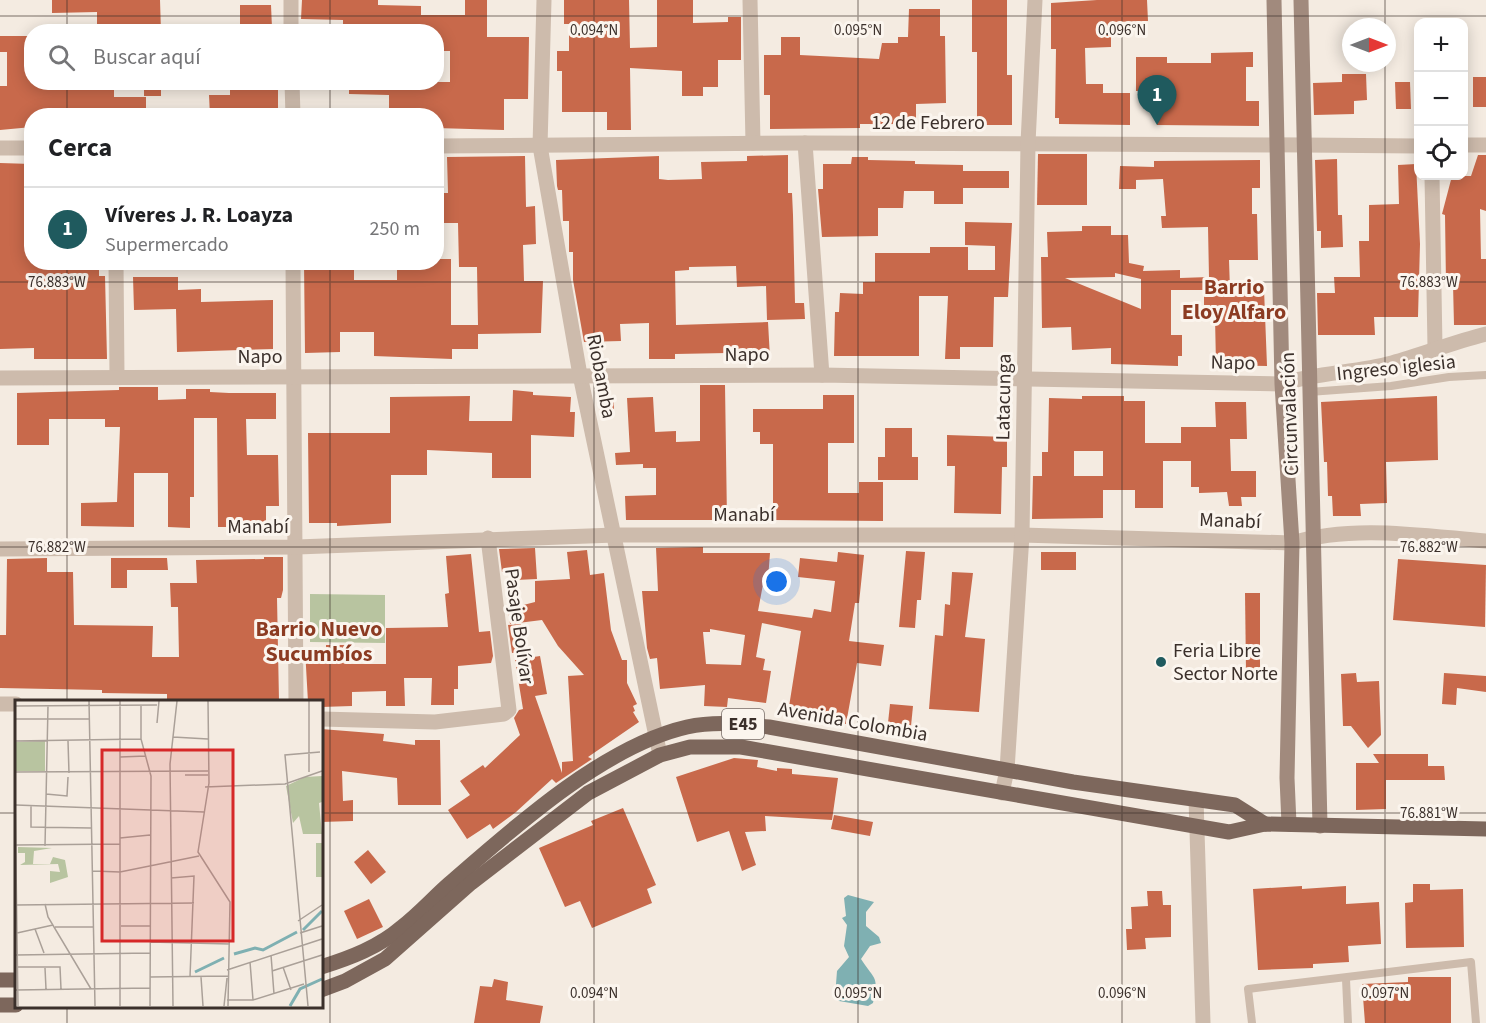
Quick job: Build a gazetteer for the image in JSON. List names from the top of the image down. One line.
{"streets":{"main road":["Circunvalación","Avenida Colombia","E45"],"street":["12 de Febrero","Napo","Riobamba","Latacunga","Manabí","Pasaje Bolívar"],"lane":["Ingreso iglesia"]},"crossings":[["12 de Febrero","Riobamba"],["12 de Febrero","Latacunga"],["12 de Febrero","Circunvalación"],["Napo","Riobamba"],["Napo","Latacunga"],["Napo","Circunvalación"],["Ingreso iglesia","Circunvalación"],["Riobamba","Manabí"],["Riobamba","Avenida Colombia"],["Riobamba","E45"],["Latacunga","Manabí"],["Latacunga","Avenida Colombia"],["Latacunga","E45"],["Circunvalación","Manabí"],["Circunvalación","E45"],["Manabí","Pasaje Bolívar"],["Avenida Colombia","E45"]],"districts":["Barrio Eloy Alfaro","Barrio Nuevo Sucumbíos"],"places":["Feria Libre Sector Norte"],"north":"right","page":{"map_buttons":["+","−"],"search":"Buscar aquí","pins":"1","heading":"Cerca","list":[{"mark":"1","name":"Víveres J. R. Loayza","note":"Supermercado","value":"250 m"}]},"coordinates":["0.094°N","0.095°N","0.096°N","76.883°W","76.882°W","76.881°W","0.097°N"]}
